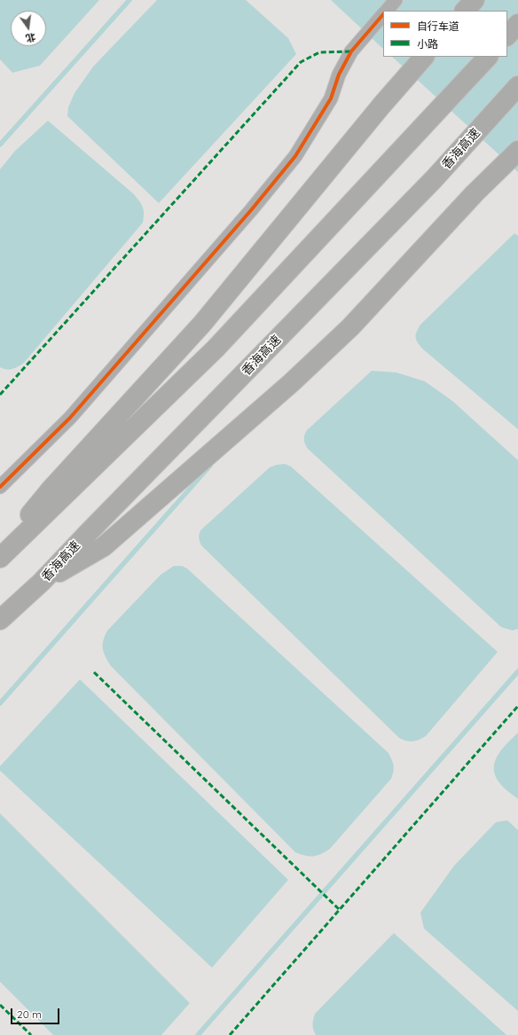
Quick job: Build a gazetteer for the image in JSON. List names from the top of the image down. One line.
{"streets":{"highway":["香海高速"]},"legend":["自行车道","小路"],"scale_bar":"20 m","north":"bottom"}
